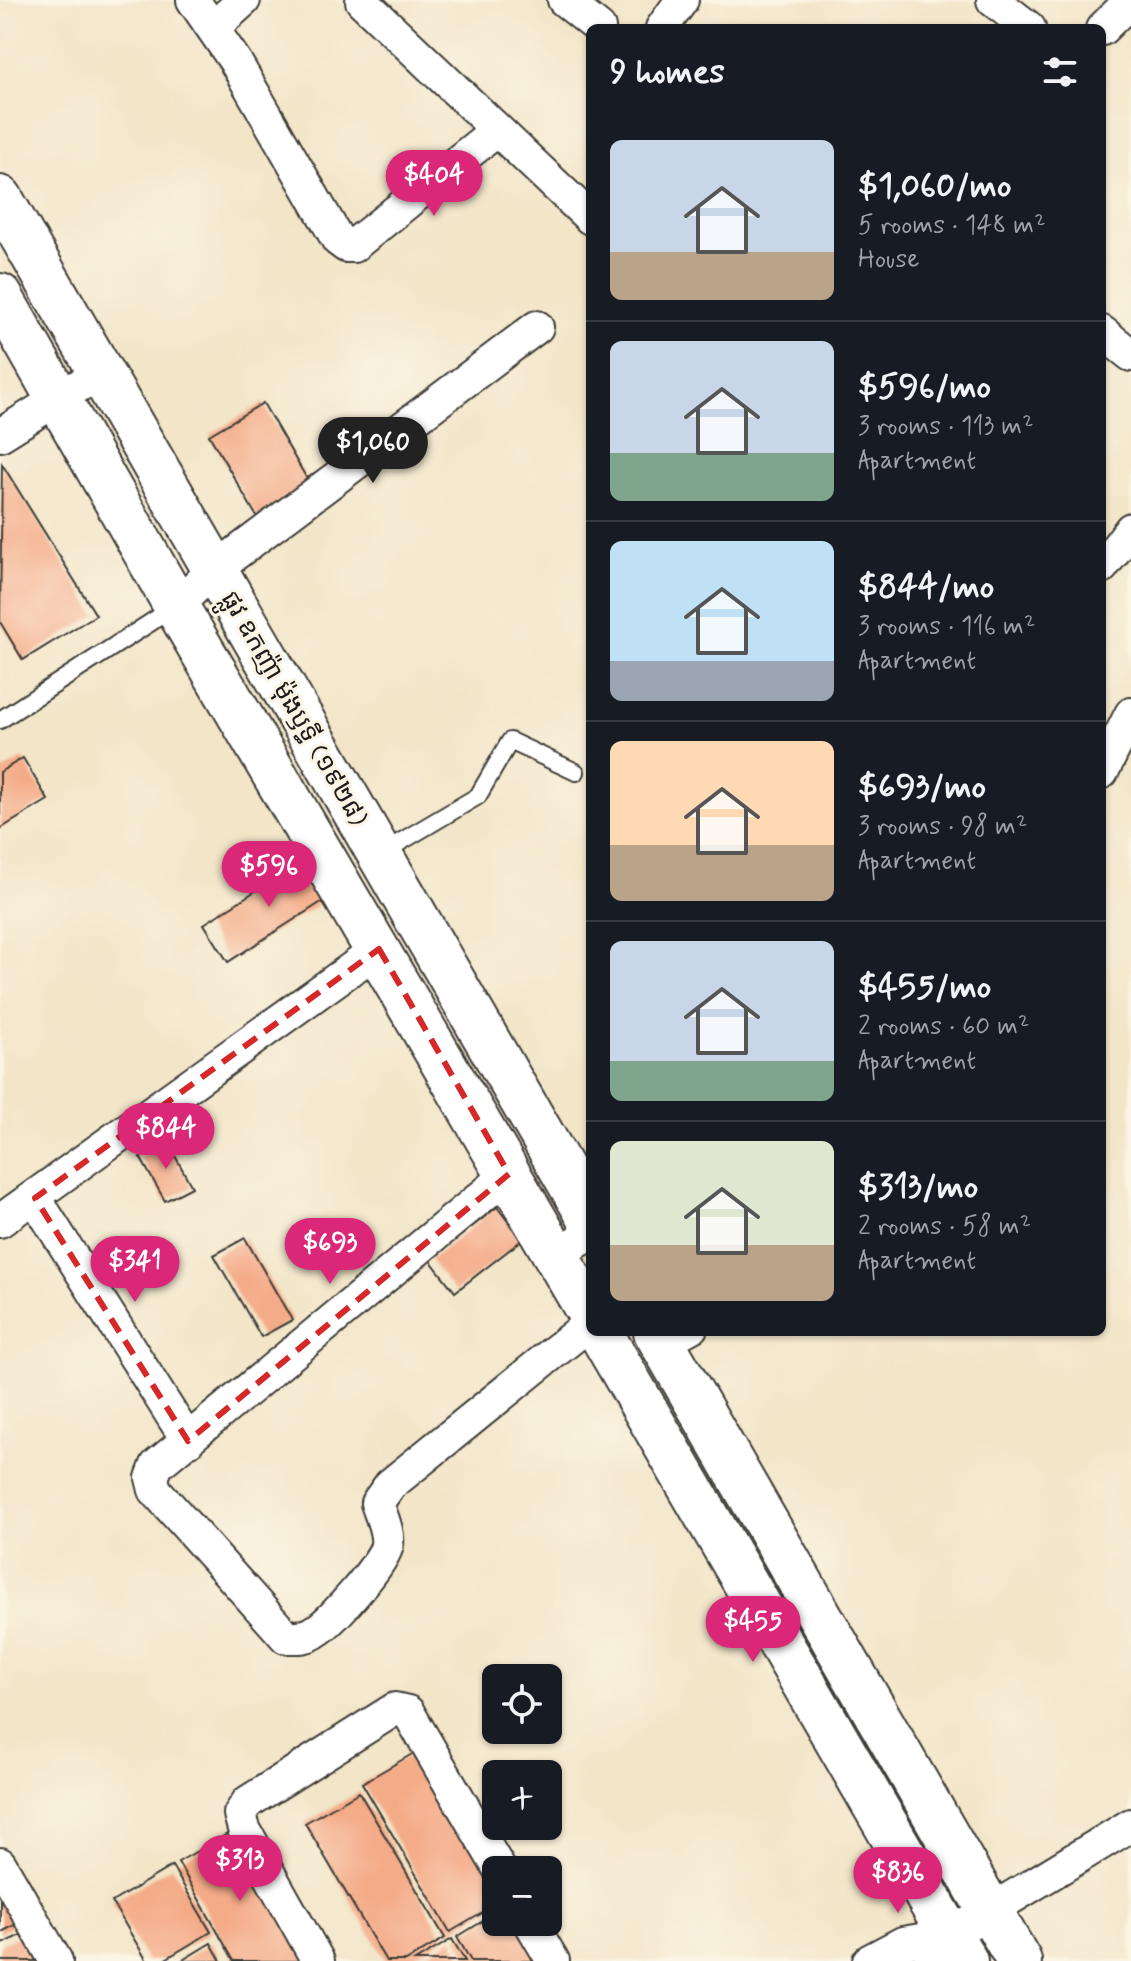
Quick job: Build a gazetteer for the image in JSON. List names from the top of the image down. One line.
{"streets":{"main road":["ផ្លូវ ឧកញ៉ា ម៉ុងឫទ្ធី (១៩២៨)"]},"page":{"heading":"9 homes","list":[{"name":"$1,060/mo","note":"5 rooms · 148 m² · House"},{"name":"$596/mo","note":"3 rooms · 113 m² · Apartment"},{"name":"$844/mo","note":"3 rooms · 116 m² · Apartment"},{"name":"$693/mo","note":"3 rooms · 98 m² · Apartment"},{"name":"$455/mo","note":"2 rooms · 60 m² · Apartment"},{"name":"$313/mo","note":"2 rooms · 58 m² · Apartment"}],"price":["$404","$1,060","$596","$844","$693","$341","$455","$313","$836"],"map_buttons":["+","−"]}}
